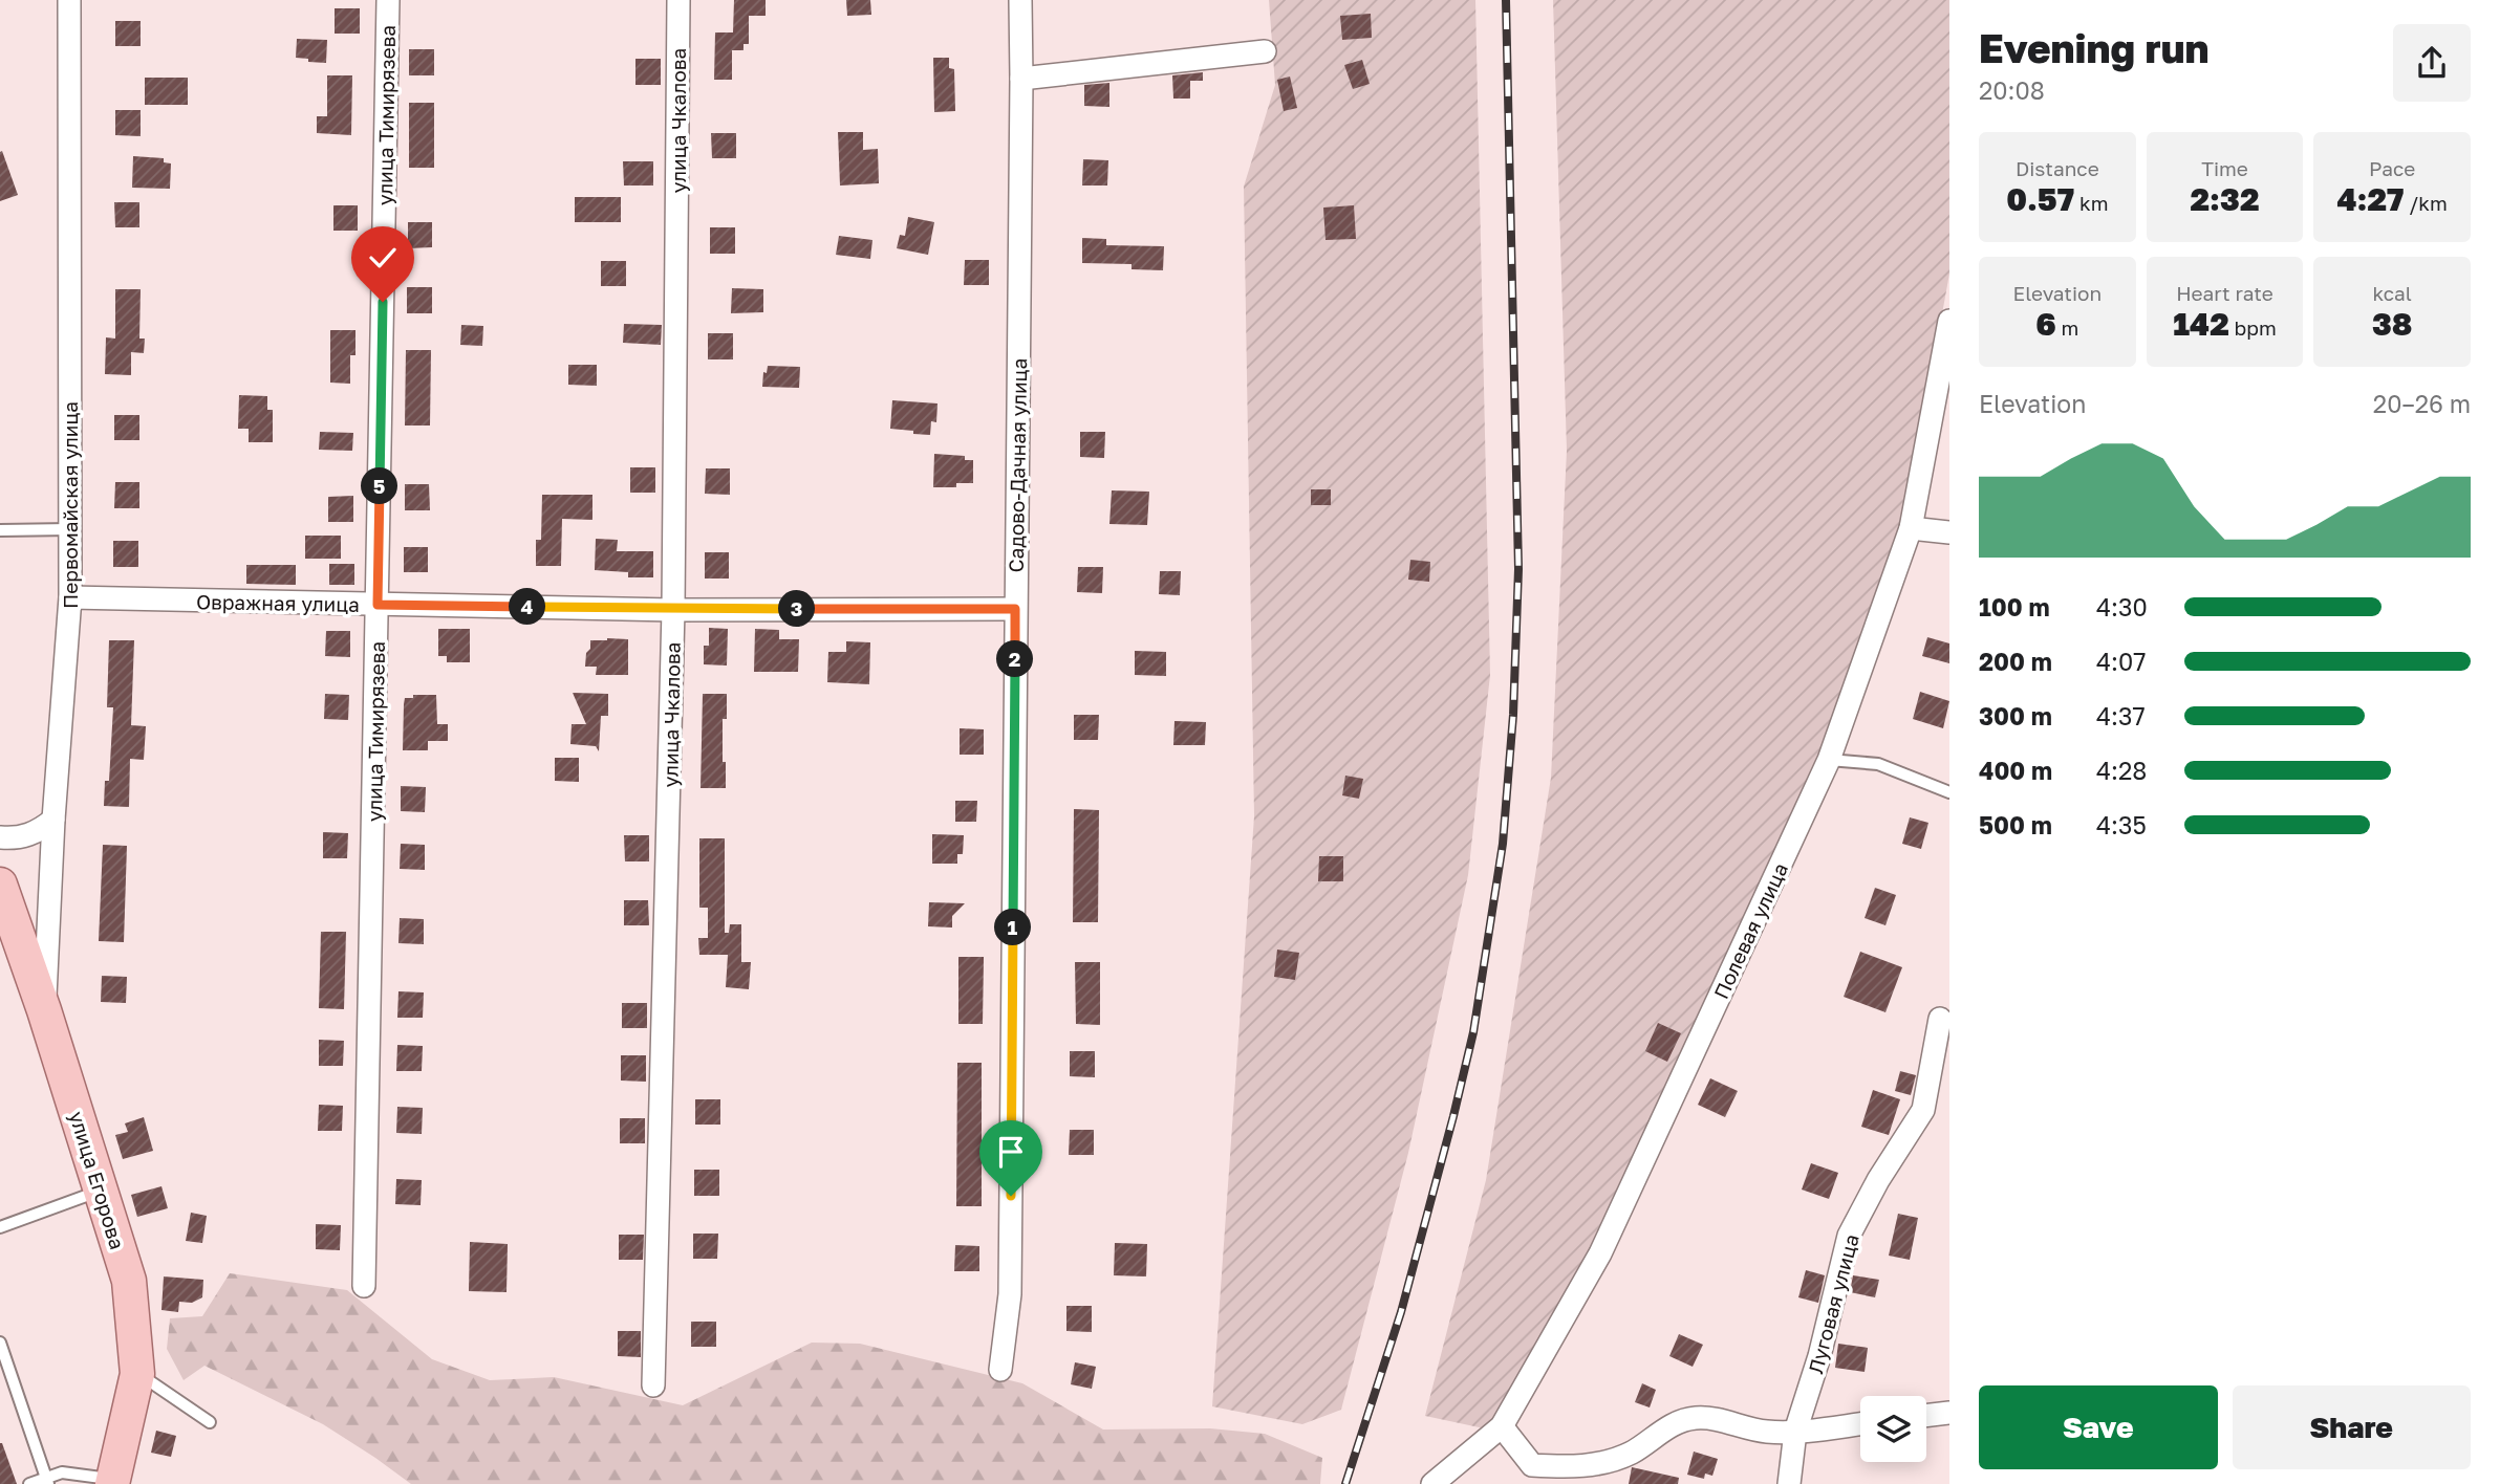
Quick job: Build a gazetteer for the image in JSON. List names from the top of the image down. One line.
{"streets":{"main road":["улица Егорова"],"street":["улица Тимирязева","улица Чкалова","Садово-Дачная улица","Первомайская улица","Овражная улица","Полевая улица","Луговая улица"]},"crossings":[["улица Тимирязева","Овражная улица"],["улица Чкалова","Овражная улица"],["Садово-Дачная улица","Овражная улица"],["Первомайская улица","Овражная улица"],["Первомайская улица","улица Егорова"]],"page":{"heading":["Evening run","20:08"],"stats":[["Distance","0.57 km"],["Time","2:32"],["Pace","4:27 /km"],["Elevation","6 m"],["Heart rate","142 bpm"],["kcal","38"]],"chart":["Elevation","20–26 m"],"pins":["5","4","3","2","1"],"list":[{"name":"100 m","note":"4:30"},{"name":"200 m","note":"4:07"},{"name":"300 m","note":"4:37"},{"name":"400 m","note":"4:28"},{"name":"500 m","note":"4:35"}],"buttons":["Save","Share"]}}
